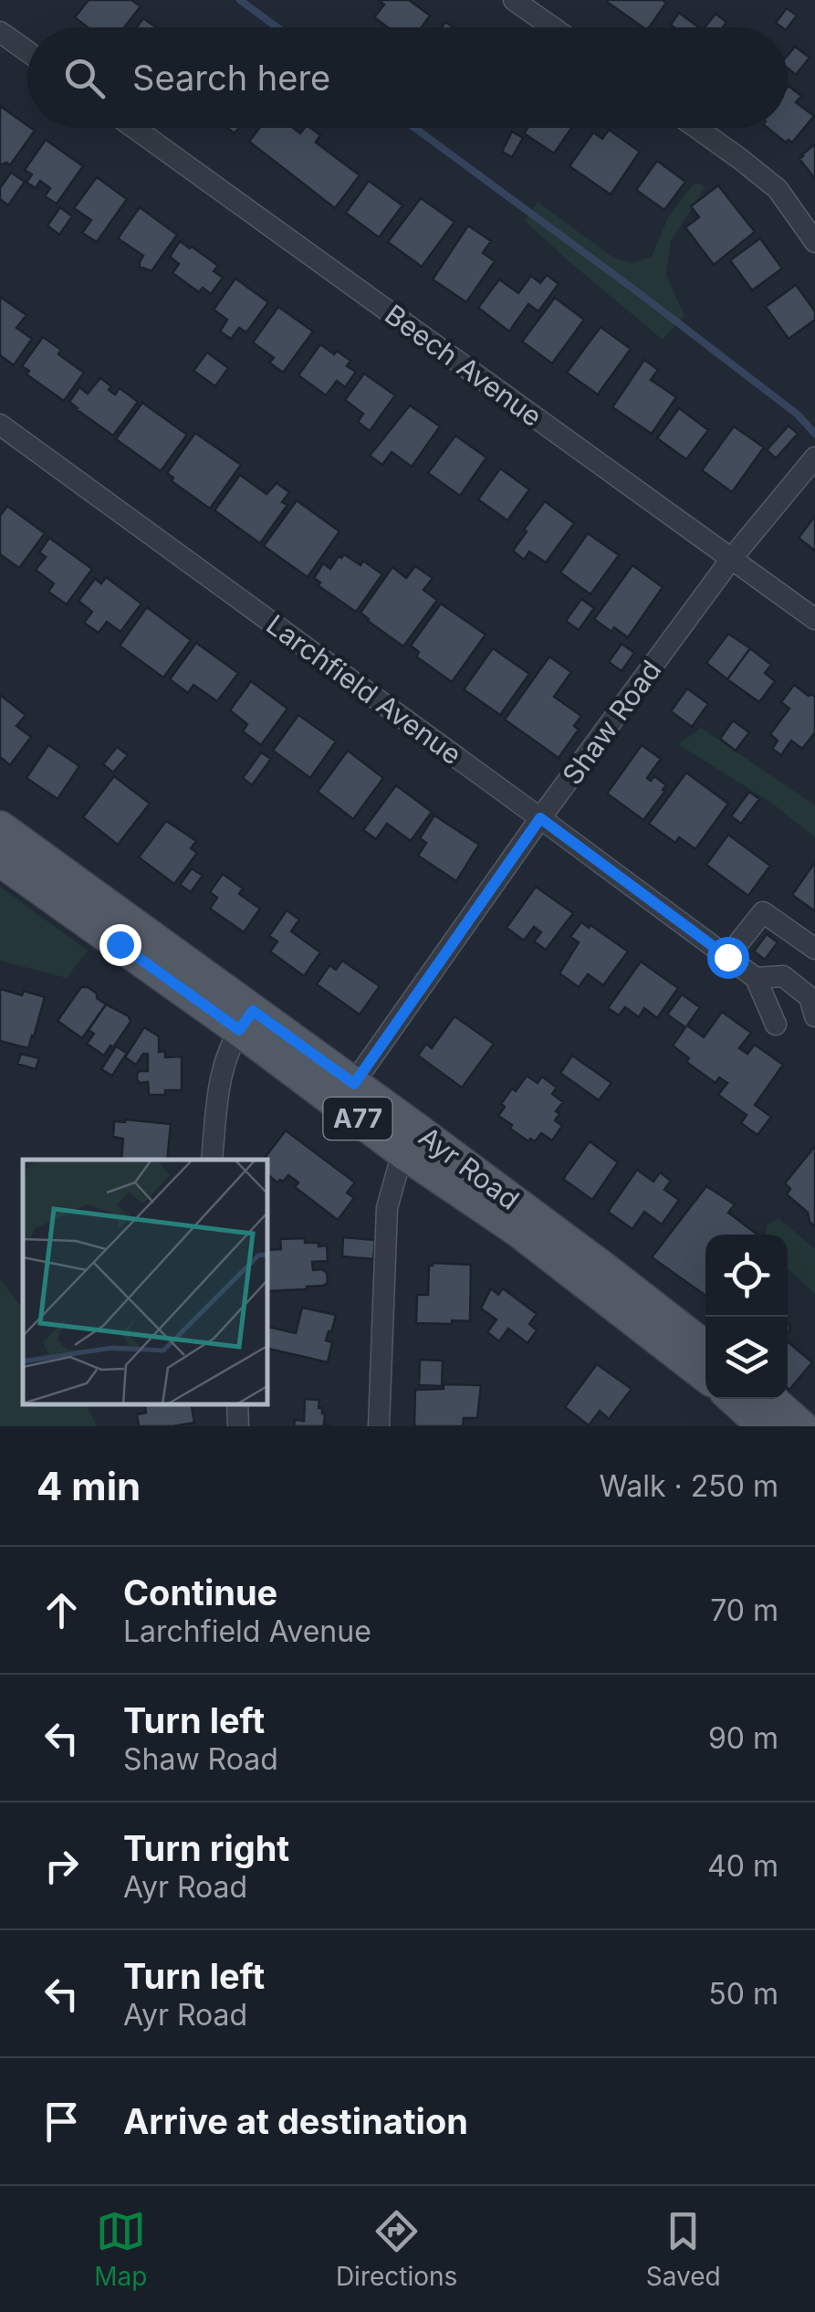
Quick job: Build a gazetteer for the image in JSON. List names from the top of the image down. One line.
{"streets":{"main road":["A77","Ayr Road"],"street":["Beech Avenue","Larchfield Avenue","Shaw Road"]},"crossings":[["Beech Avenue","Shaw Road"],["Larchfield Avenue","Shaw Road"],["Shaw Road","Ayr Road"]],"page":{"search":"Search here","heading":["4 min","Walk · 250 m"],"list":[["Continue","Larchfield Avenue","70 m"],["Turn left","Shaw Road","90 m"],["Turn right","Ayr Road","40 m"],["Turn left","Ayr Road","50 m"],"Arrive at destination"],"nav":["Map","Directions","Saved"]}}
